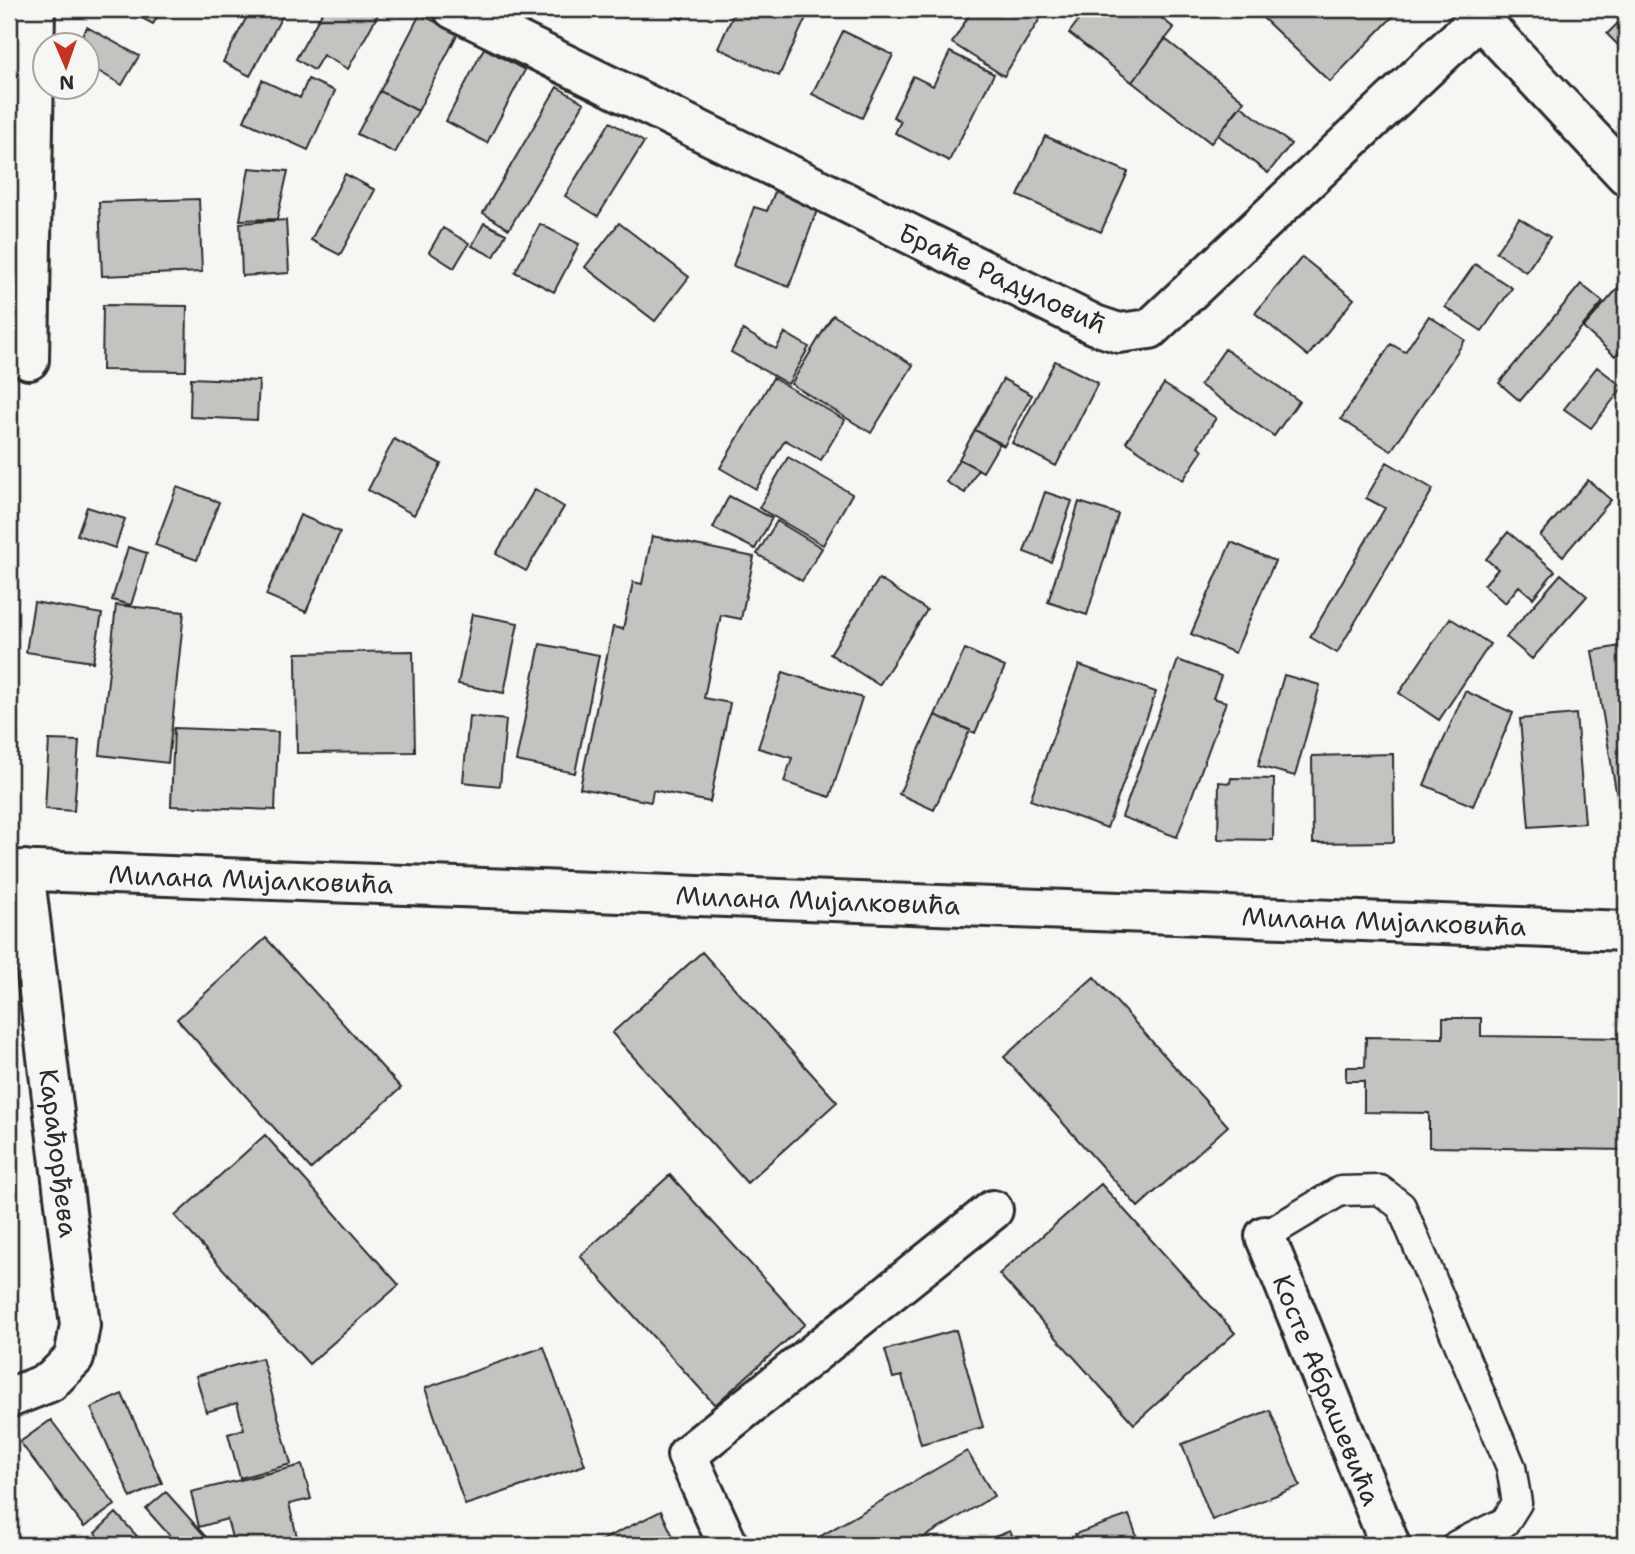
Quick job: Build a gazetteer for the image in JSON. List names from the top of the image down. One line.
{"streets":{"street":["Браће Радуловић","Милана Мијалковића","Карађорђева","Косте Абрашевића"]},"crossings":[["Милана Мијалковића","Карађорђева"]],"north":"bottom"}
